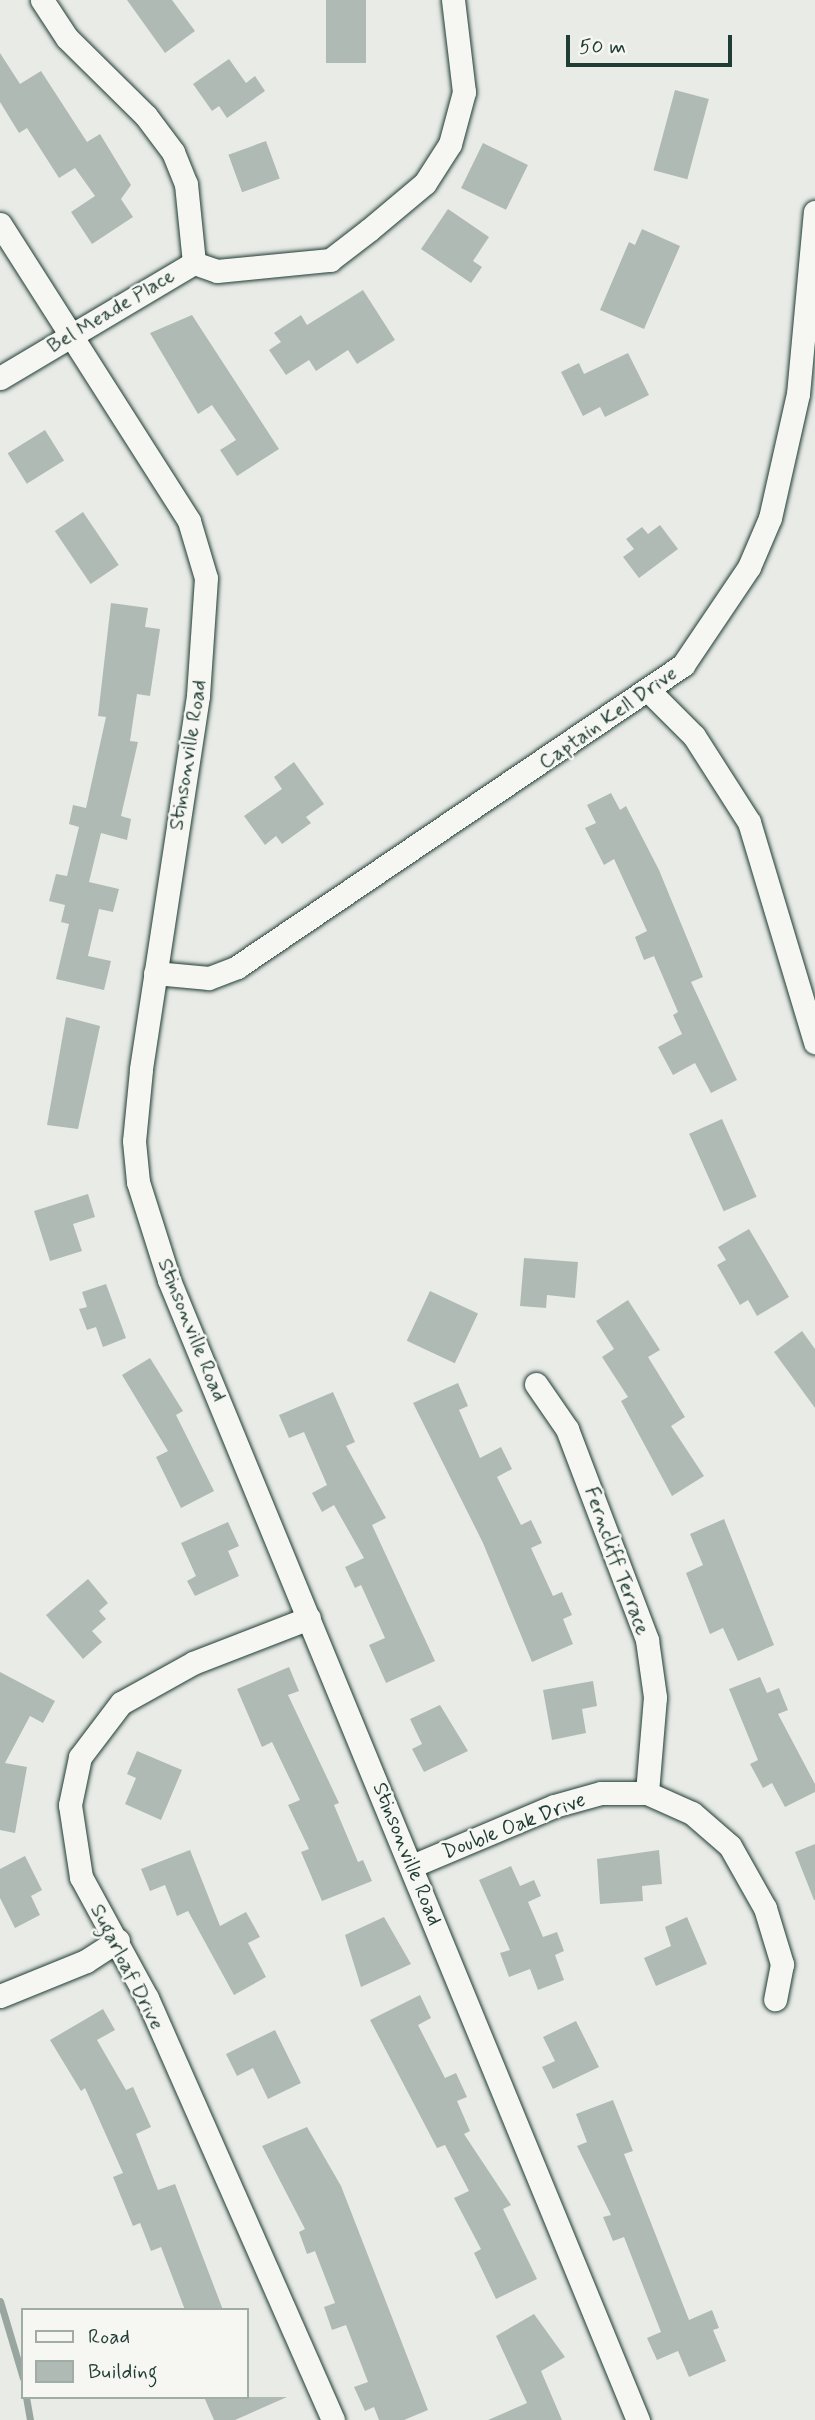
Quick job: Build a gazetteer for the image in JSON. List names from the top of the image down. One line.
{"streets":{"street":["Bel Meade Place","Captain Kell Drive","Stinsonville Road","Ferncliff Terrace","Double Oak Drive","Sugarloaf Drive"]},"crossings":[["Bel Meade Place","Stinsonville Road"],["Captain Kell Drive","Stinsonville Road"],["Stinsonville Road","Double Oak Drive"],["Stinsonville Road","Sugarloaf Drive"],["Ferncliff Terrace","Double Oak Drive"]],"legend":["Road","Building"],"scale_bar":"50 m"}
